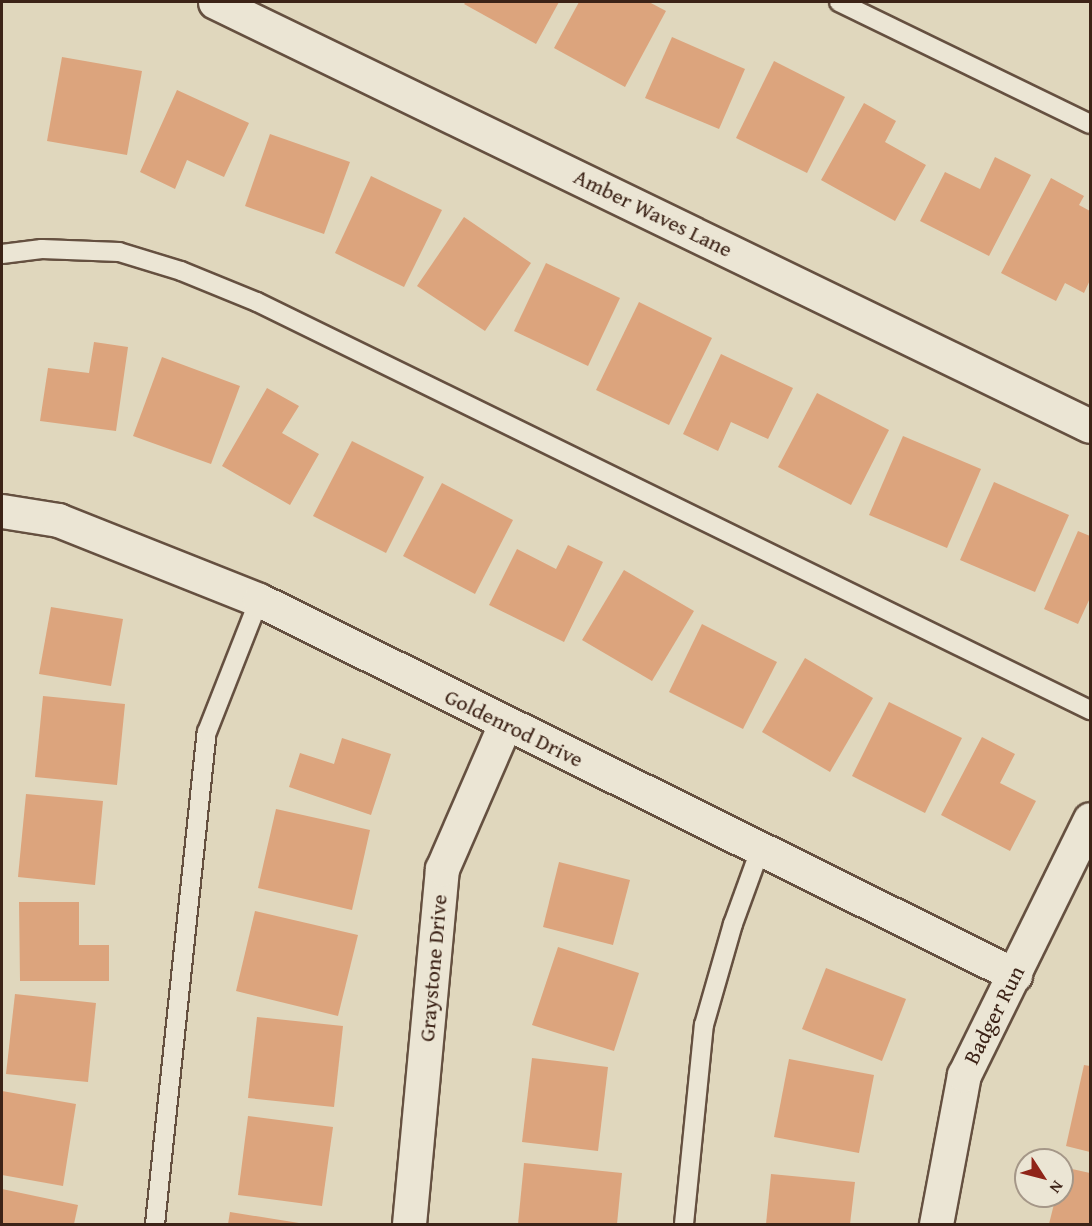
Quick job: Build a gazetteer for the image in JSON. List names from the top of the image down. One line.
{"streets":{"street":["Amber Waves Lane","Goldenrod Drive","Graystone Drive","Badger Run"]},"crossings":[["Goldenrod Drive","Graystone Drive"],["Goldenrod Drive","Badger Run"]],"north":"bottom right"}
